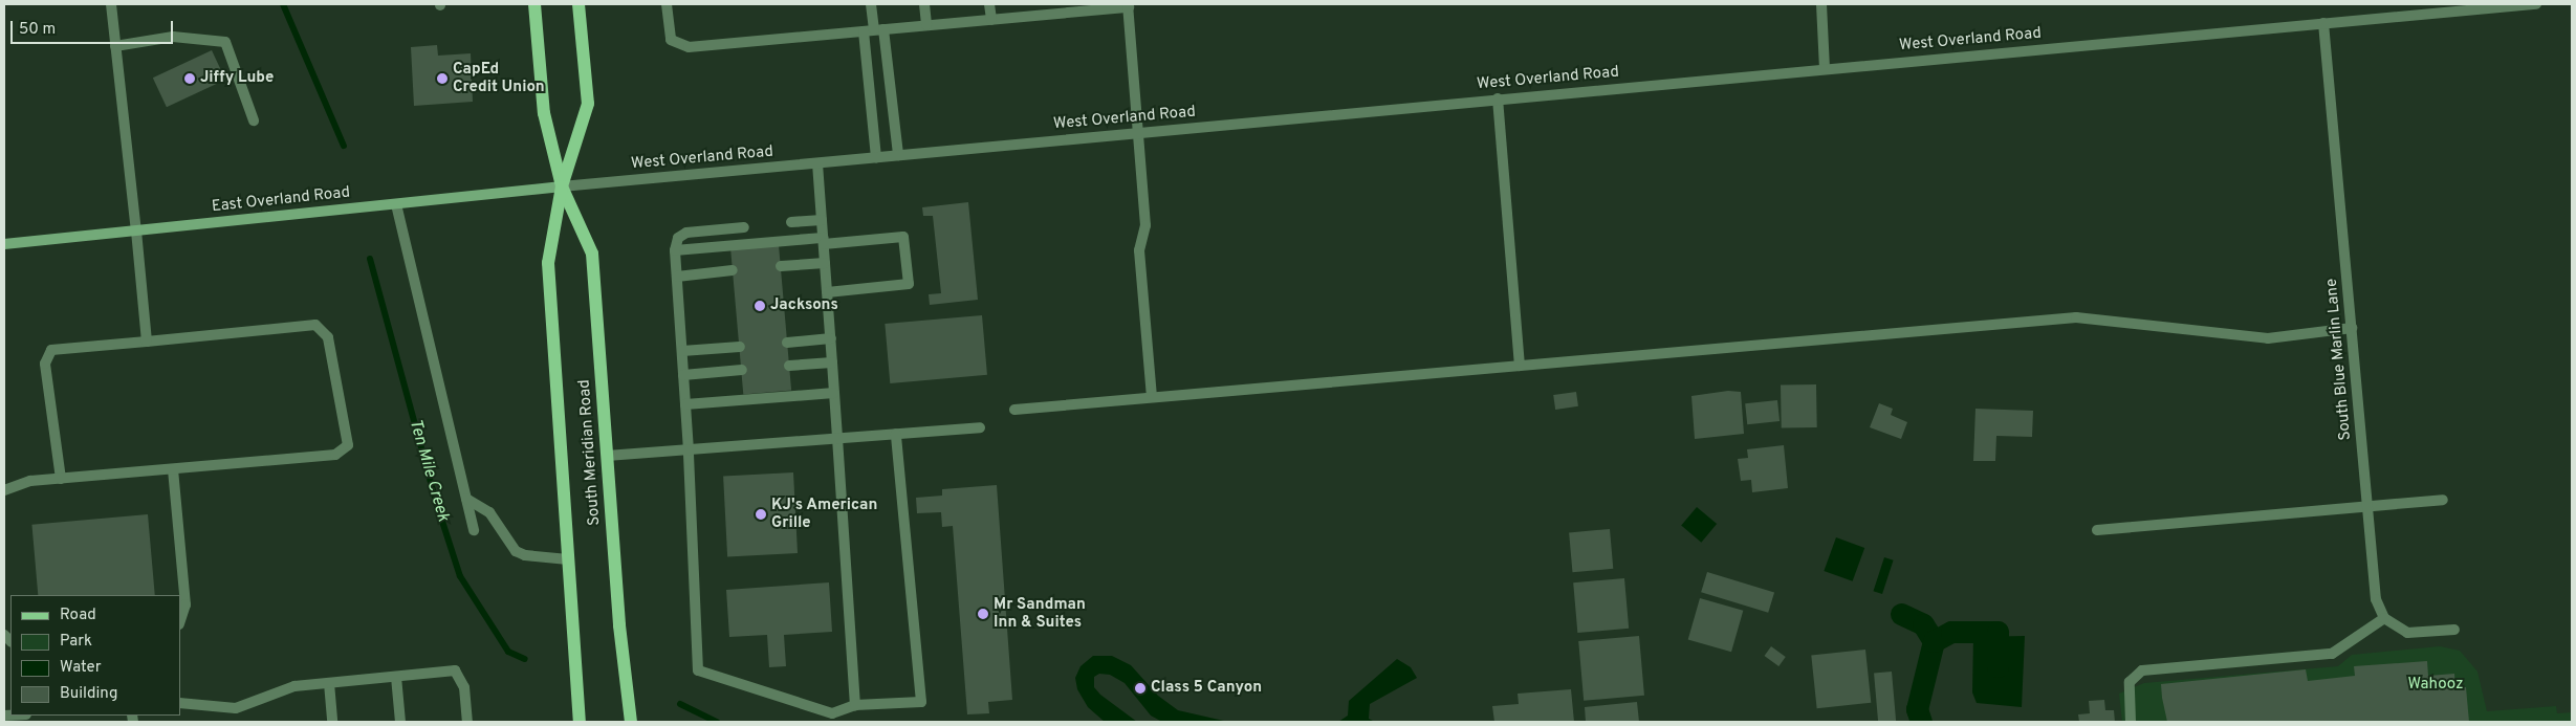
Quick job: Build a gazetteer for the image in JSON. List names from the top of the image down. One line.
{"streets":{"main road":["East Overland Road","South Meridian Road"],"street":["West Overland Road","South Blue Marlin Lane"]},"crossings":[["West Overland Road","East Overland Road"],["West Overland Road","South Blue Marlin Lane"],["West Overland Road","South Meridian Road"],["East Overland Road","South Meridian Road"]],"water":["Ten Mile Creek"],"parks":["Wahooz"],"places":["Jiffy Lube","CapEd Credit Union","Jacksons","KJ's American Grille","Mr Sandman Inn & Suites","Class 5 Canyon"],"legend":["Road","Park","Water","Building"],"scale_bar":"50 m"}
